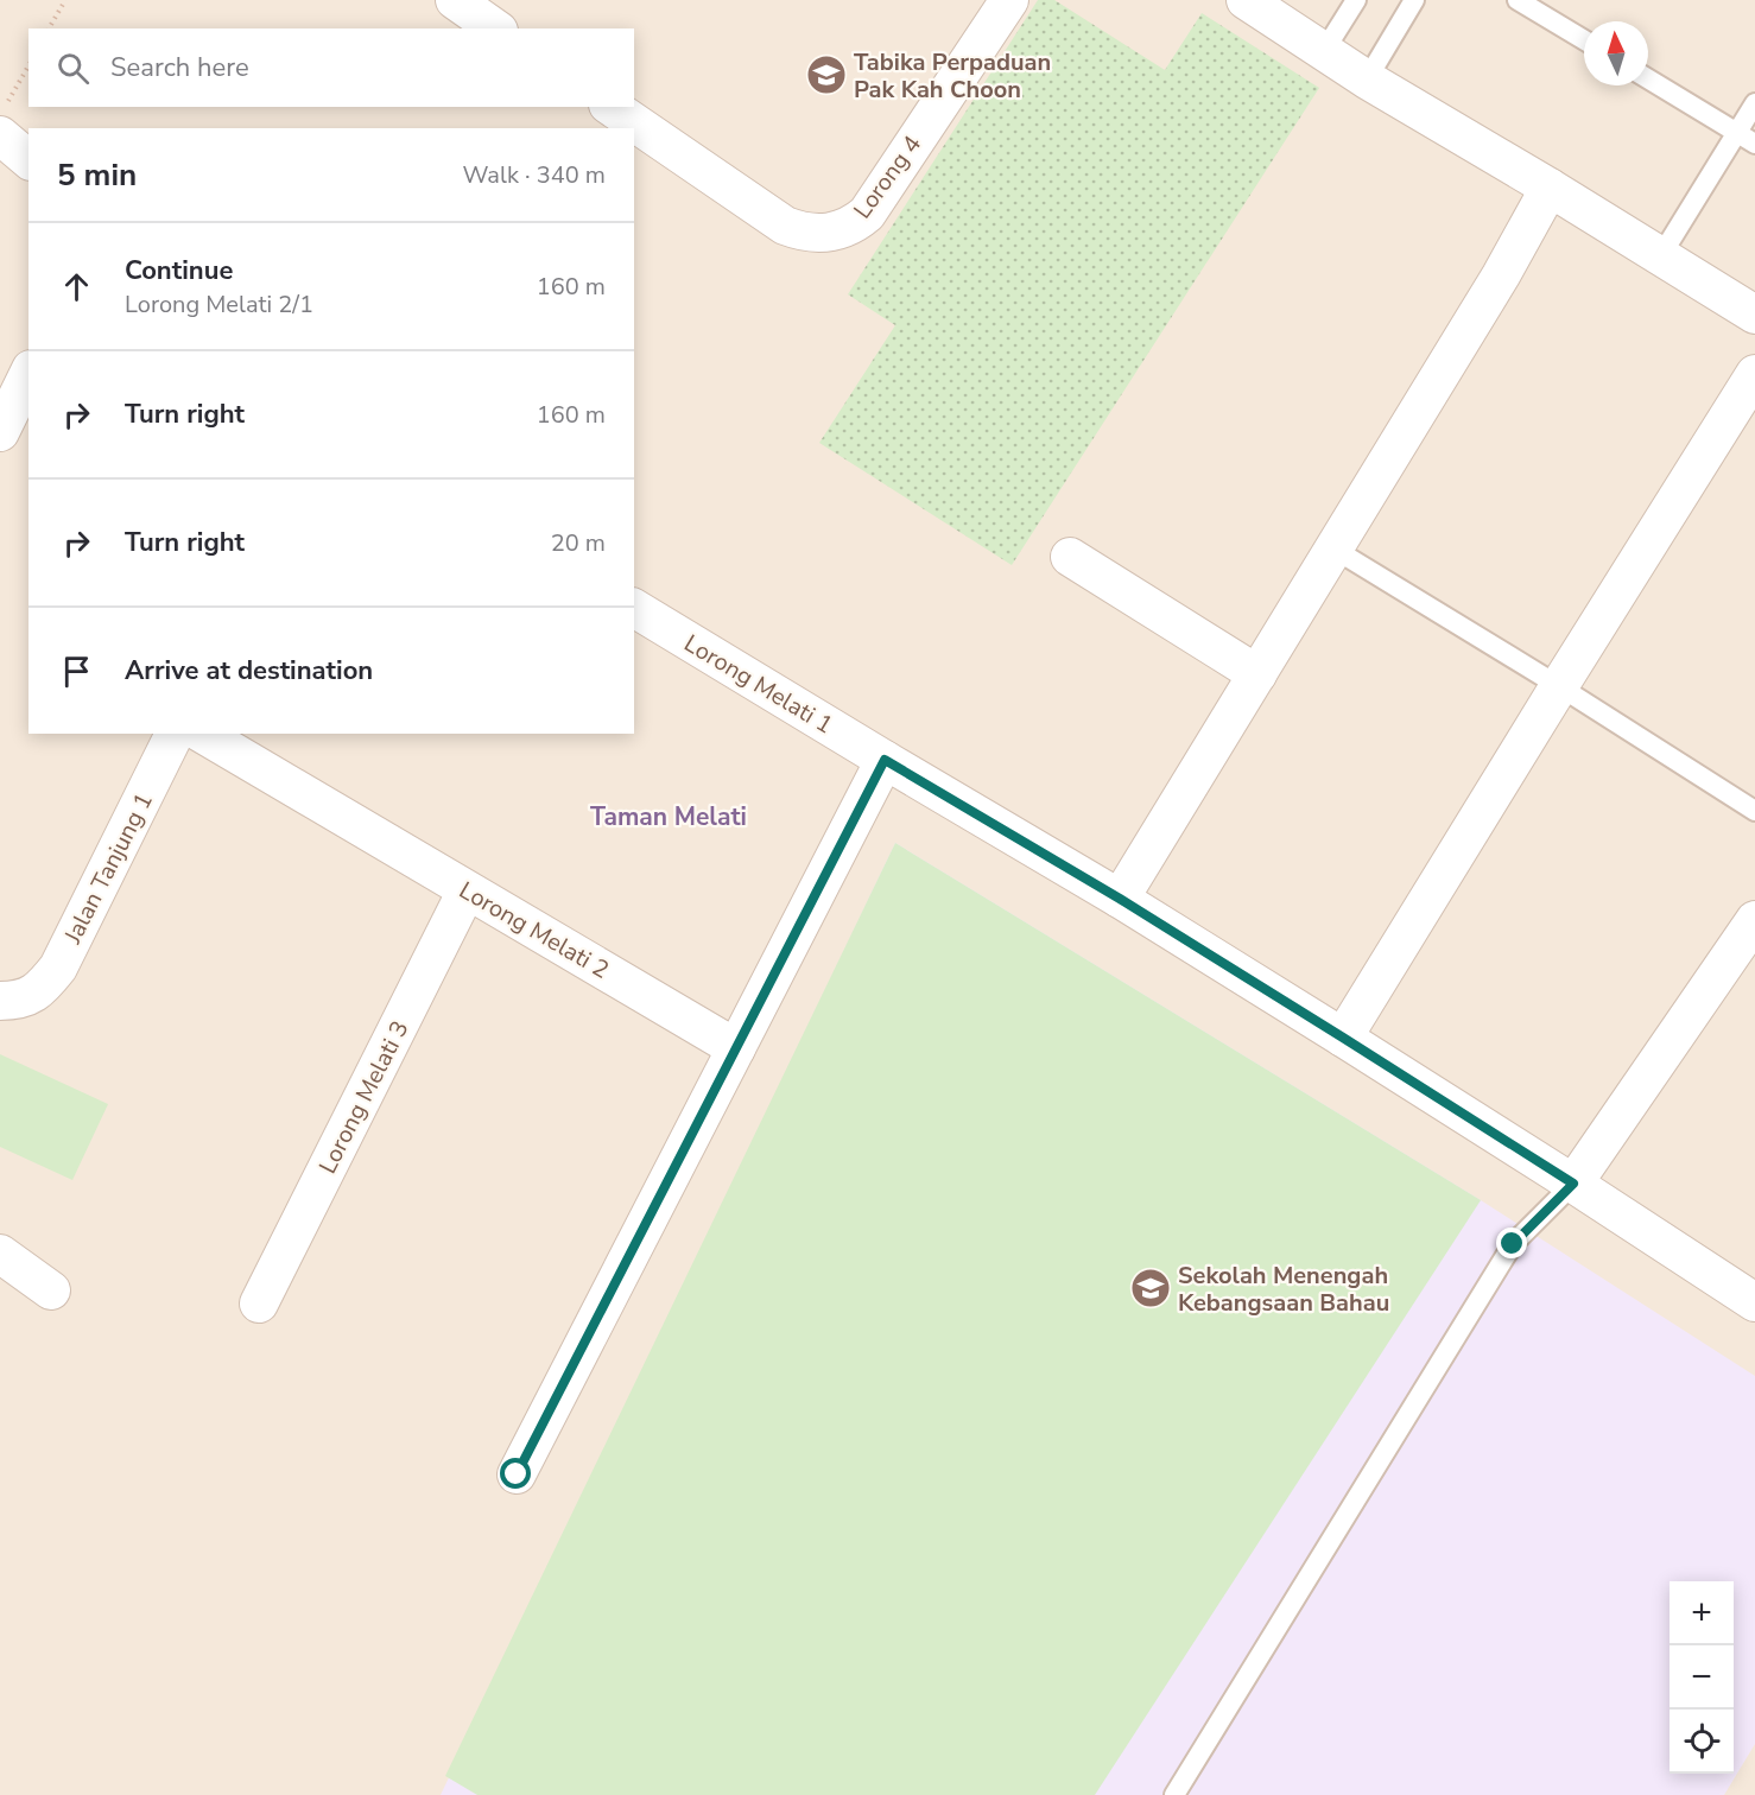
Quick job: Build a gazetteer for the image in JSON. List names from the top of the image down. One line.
{"streets":{"street":["Lorong 4","Lorong Melati 1","Jalan Tanjung 1","Lorong Melati 2","Lorong Melati 3"]},"crossings":[["Lorong Melati 2","Lorong Melati 3"]],"districts":["Taman Melati"],"places":{"school or university":["Tabika Perpaduan Pak Kah Choon","Sekolah Menengah Kebangsaan Bahau"]},"north":"top","page":{"search":"Search here","heading":["5 min","Walk · 340 m"],"list":[["Continue","Lorong Melati 2/1","160 m"],["Turn right","160 m"],["Turn right","20 m"],"Arrive at destination"],"map_buttons":["+","−"]}}
